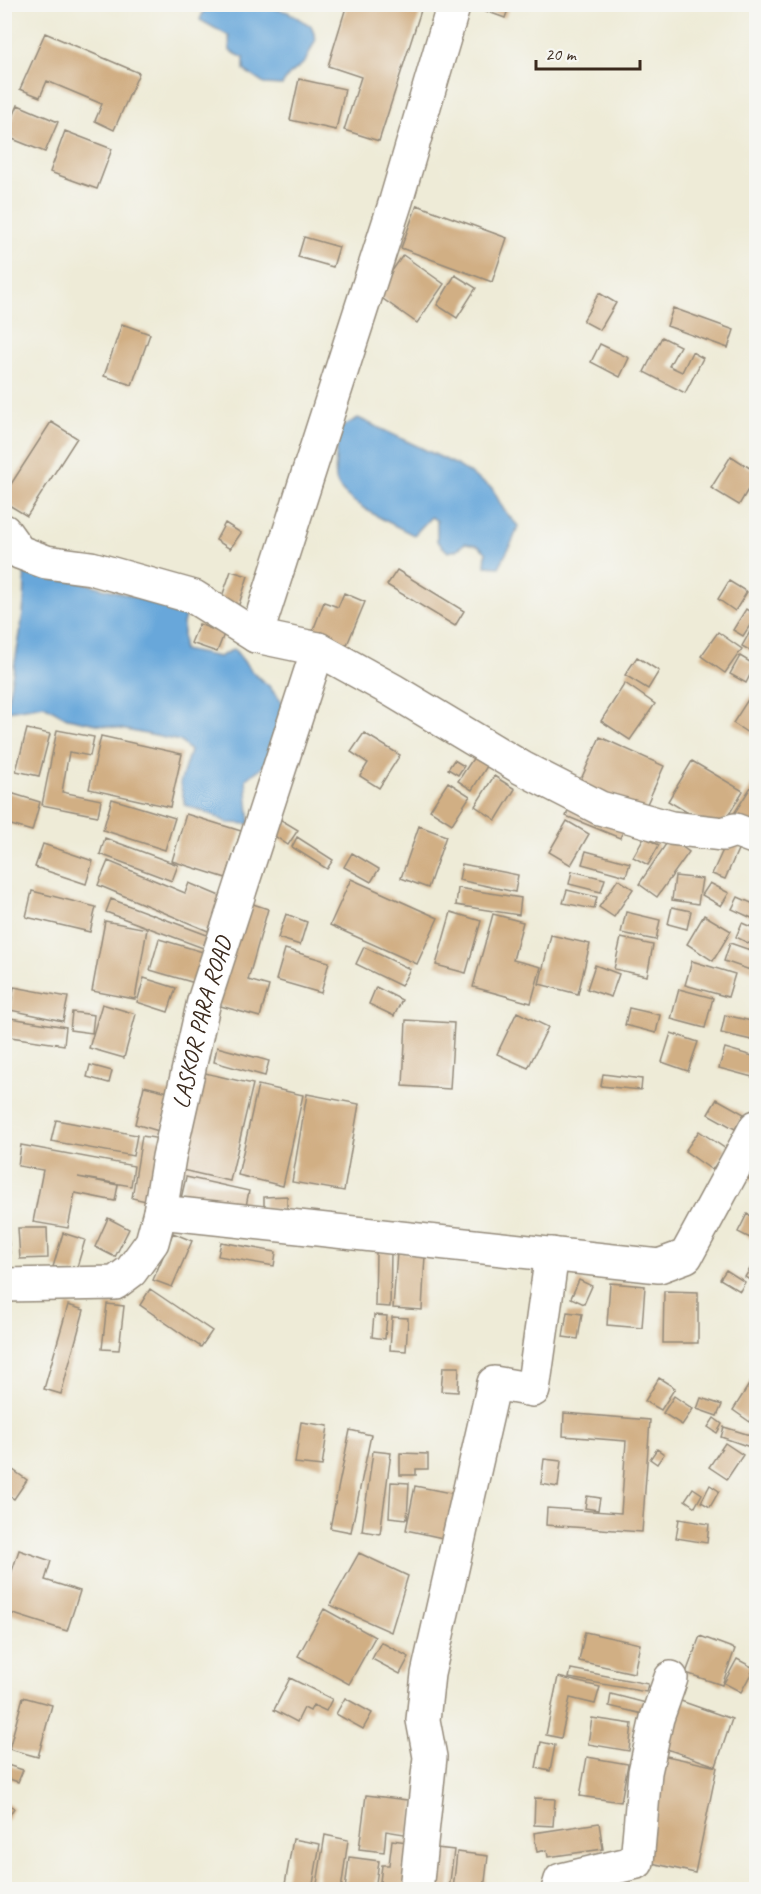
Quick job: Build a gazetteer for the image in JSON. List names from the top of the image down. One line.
{"streets":{"street":["LASKOR PARA ROAD"]},"scale_bar":"20 m"}
